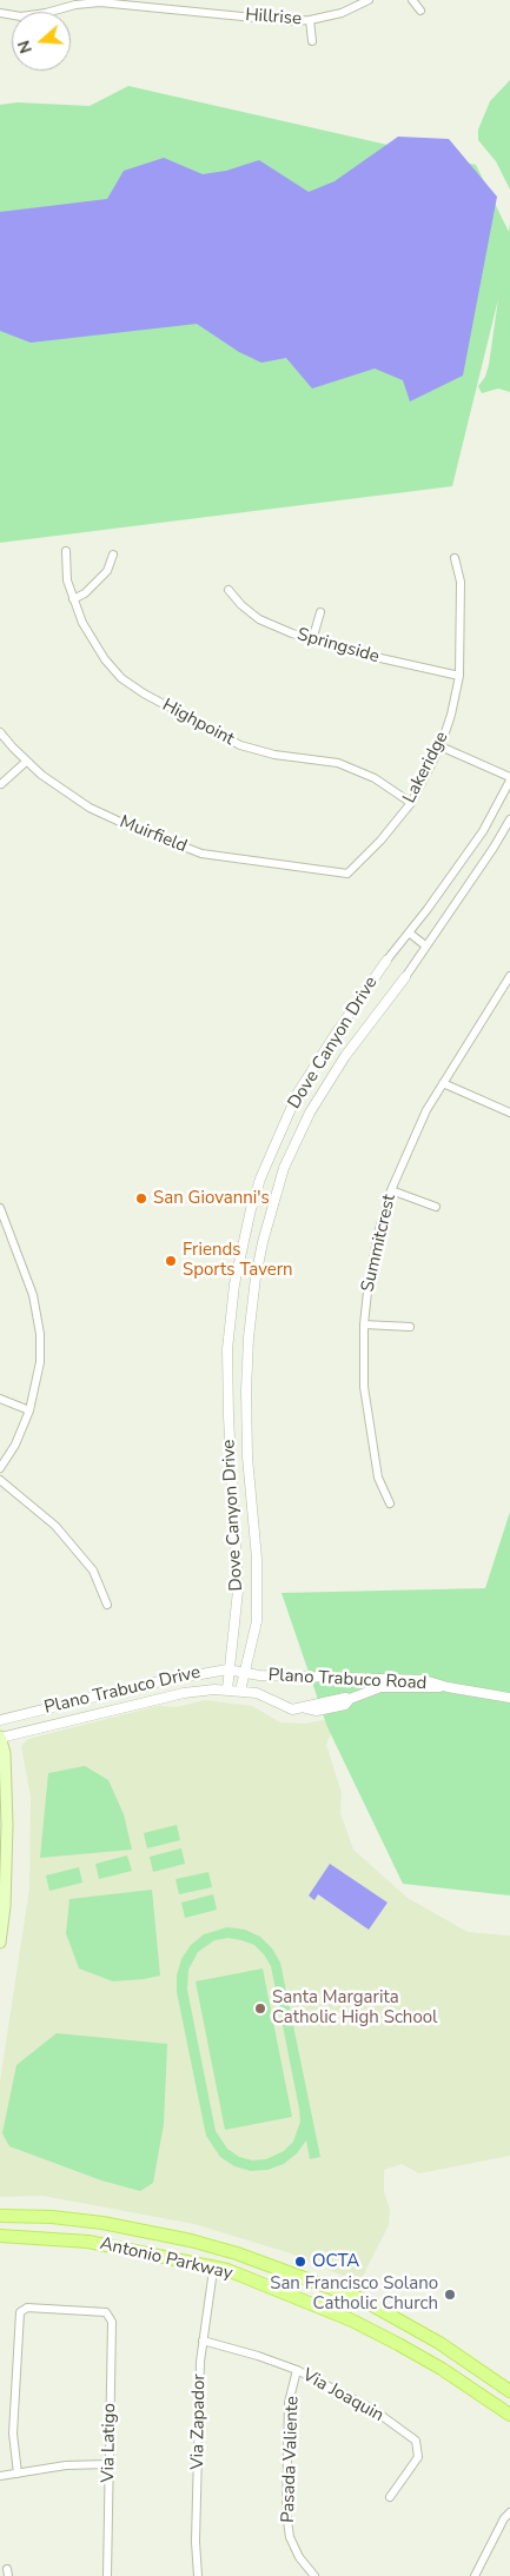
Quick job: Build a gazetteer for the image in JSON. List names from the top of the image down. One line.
{"streets":{"main road":["Antonio Parkway"],"street":["Hillrise","Springside","Highpoint","Lakeridge","Muirfield","Dove Canyon Drive","Summitcrest","Plano Trabuco Road","Plano Trabuco Drive","Via Joaquin","Via Zapador","Via Latigo","Pasada Valiente"]},"crossings":[["Springside","Lakeridge"],["Highpoint","Lakeridge"],["Lakeridge","Muirfield"],["Dove Canyon Drive","Plano Trabuco Road"],["Dove Canyon Drive","Plano Trabuco Drive"],["Plano Trabuco Road","Plano Trabuco Drive"],["Antonio Parkway","Via Zapador"],["Via Joaquin","Via Zapador"],["Via Joaquin","Pasada Valiente"]],"places":["San Giovanni's","Friends Sports Tavern","Santa Margarita Catholic High School","OCTA","San Francisco Solano Catholic Church"],"north":"left"}
